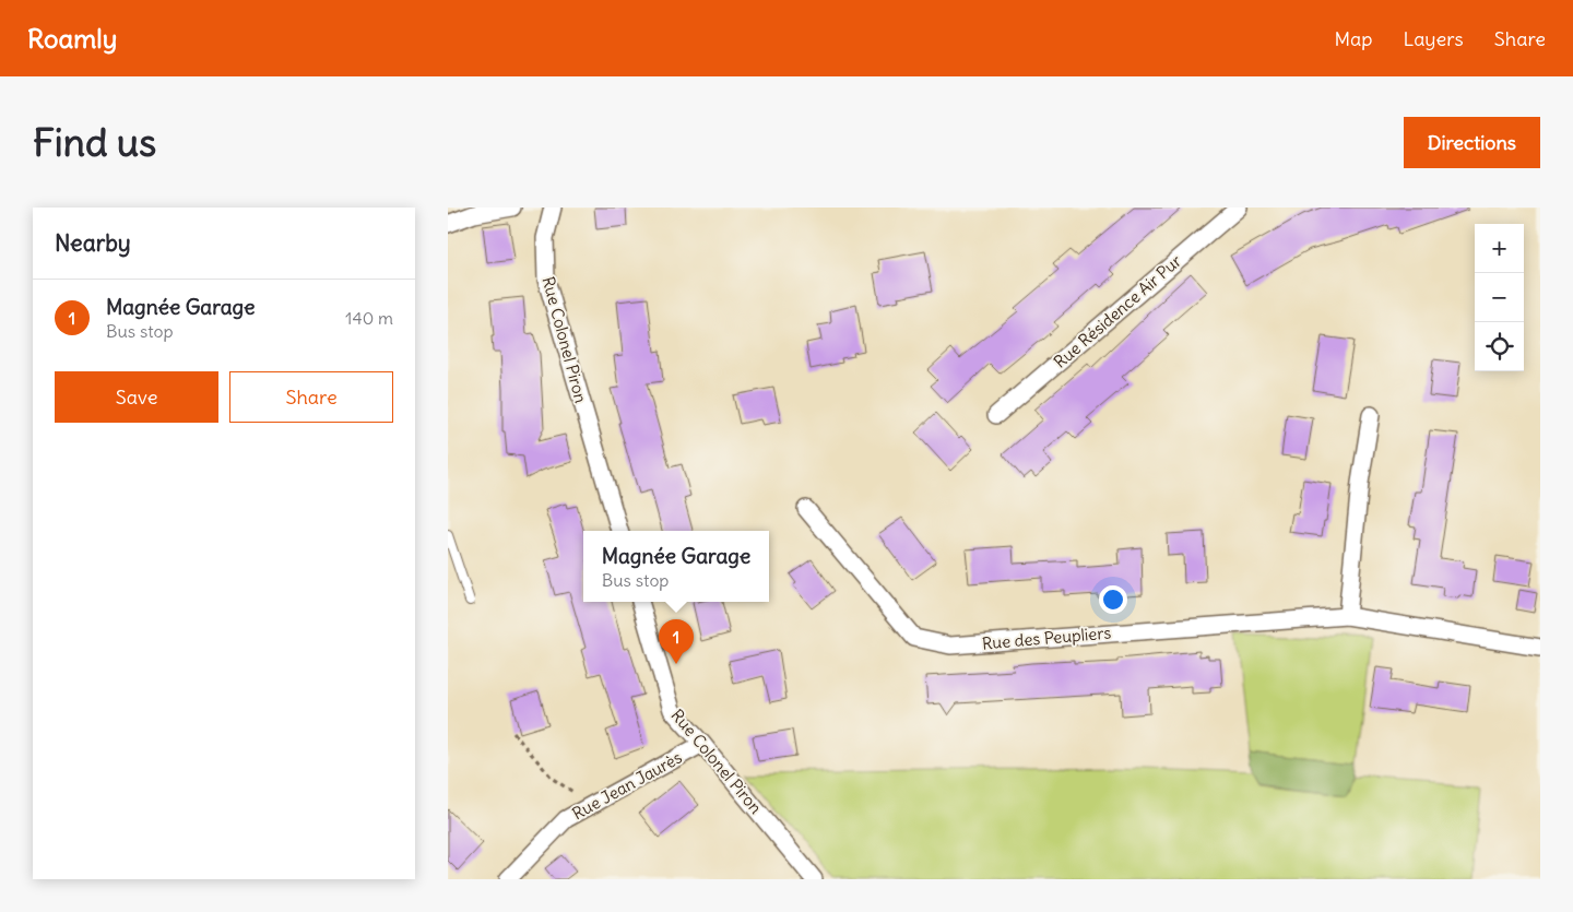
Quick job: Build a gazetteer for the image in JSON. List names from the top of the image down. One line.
{"streets":{"street":["Rue Résidence Air Pur","Rue Colonel Piron","Rue des Peupliers","Rue Jean Jaurès"]},"crossings":[["Rue Colonel Piron","Rue Jean Jaurès"]],"page":{"header":"Roamly","nav":["Map","Layers","Share"],"buttons":["Directions",["Save","Share"]],"title":"Find us","heading":"Nearby","map_buttons":["+","−"],"list":[{"mark":"1","name":"Magnée Garage","note":"Bus stop","value":"140 m"}],"popup":["Magnée Garage","Bus stop"],"pins":"1"}}
